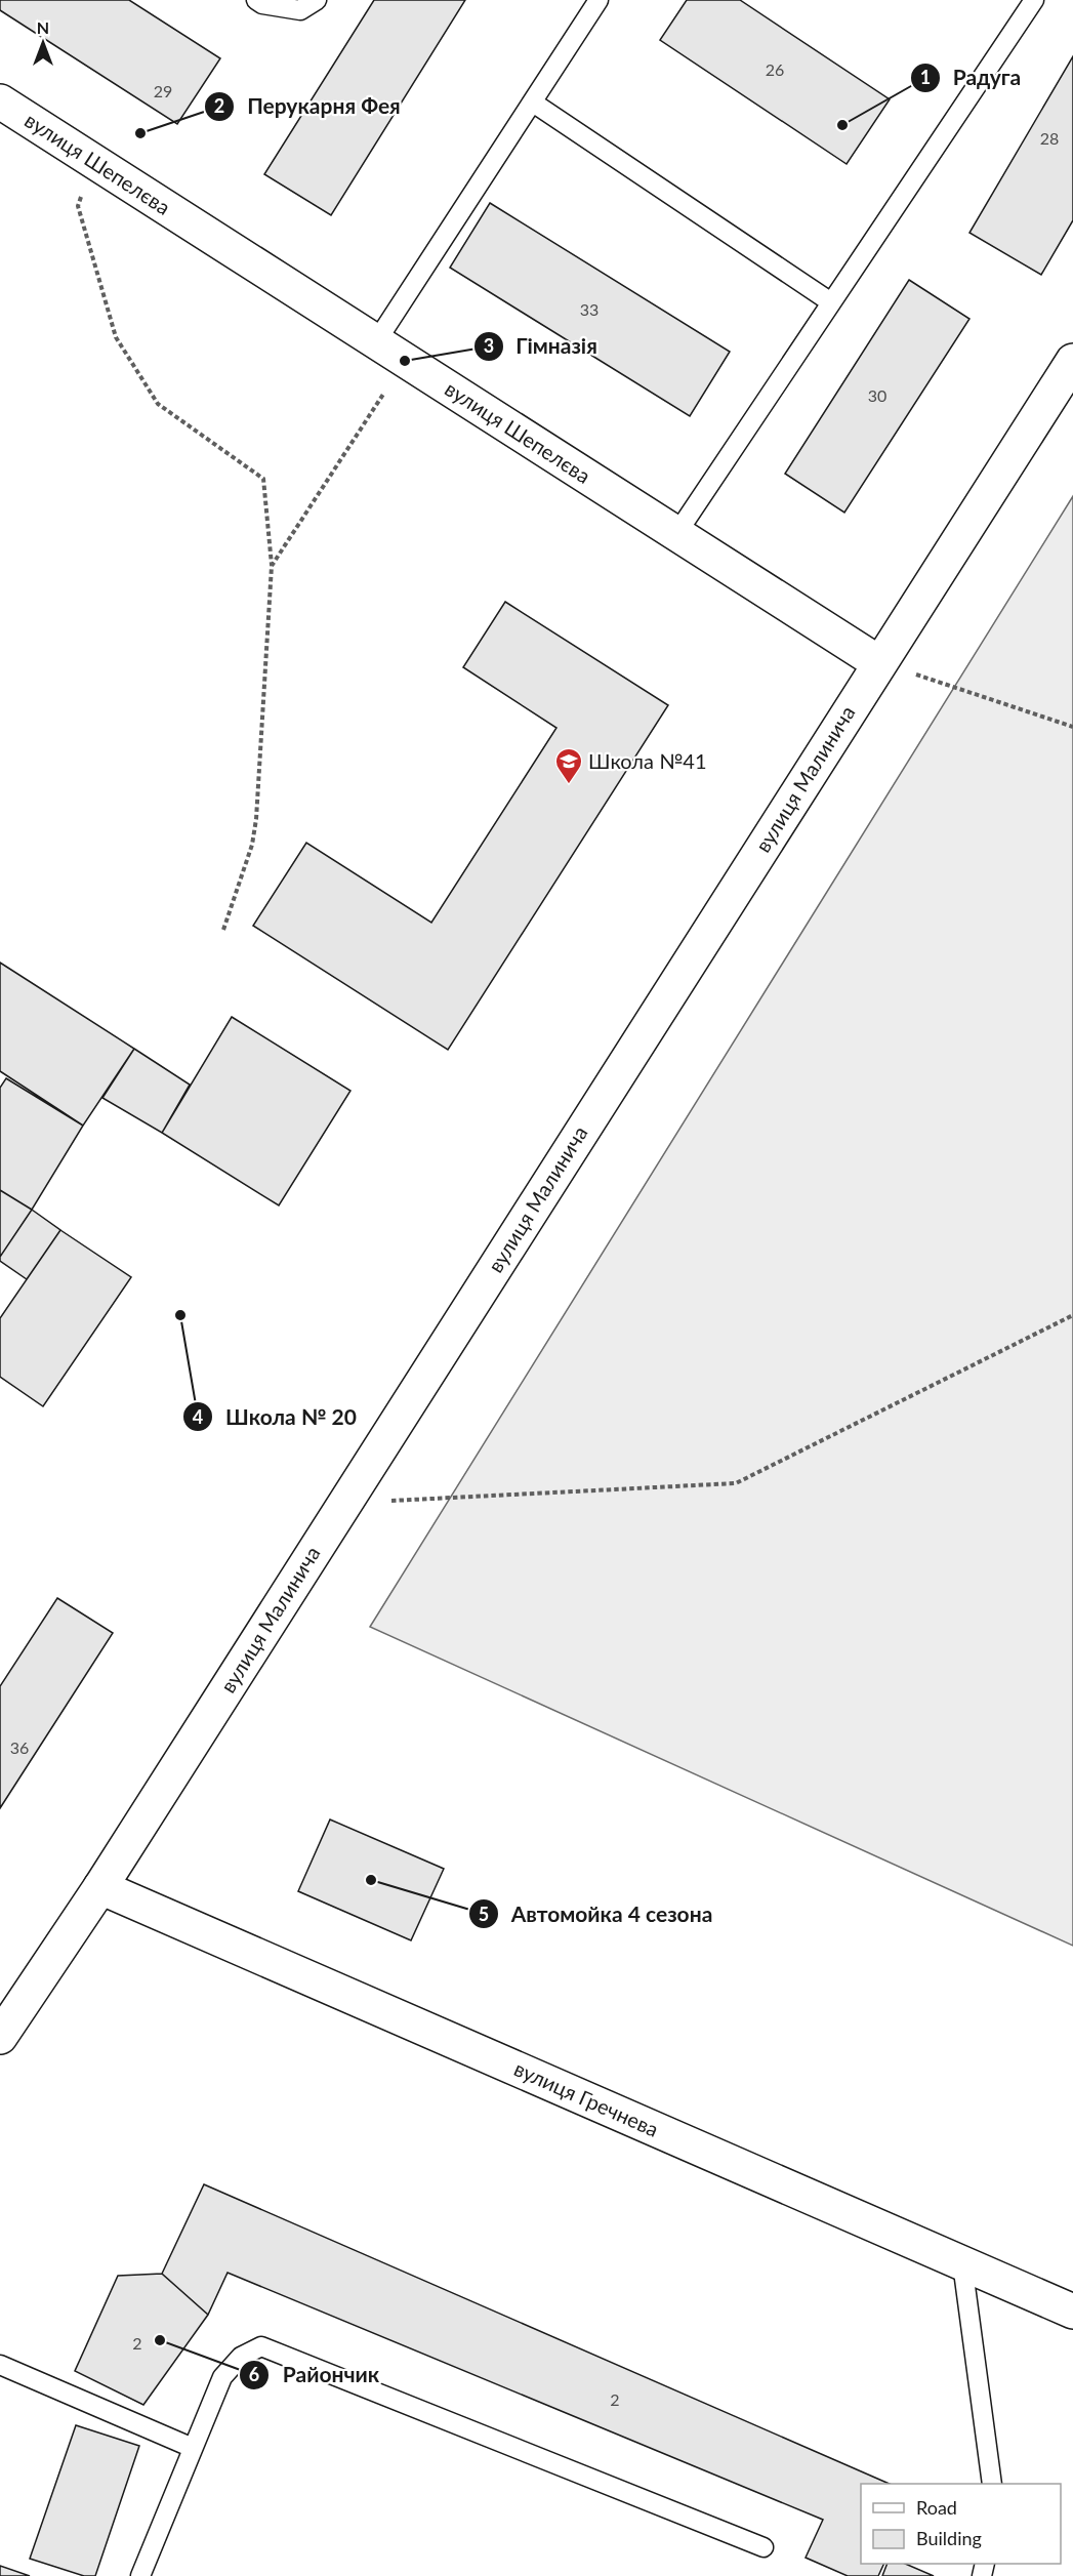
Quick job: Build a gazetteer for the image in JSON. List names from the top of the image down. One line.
{"streets":{"street":["вулиця Шепелєва","вулиця Малинича","вулиця Гречнева"]},"crossings":[["вулиця Шепелєва","вулиця Малинича"],["вулиця Малинича","вулиця Гречнева"]],"places":{"other":["Радуга","Перукарня Фея","Гімназія","Школа № 20","Автомойка 4 сезона","Райончик"],"school or university":["Школа №41"]},"house_numbers":["26","29","28","33","30","36","2","2"],"legend":["Road","Building"],"north":"top"}
